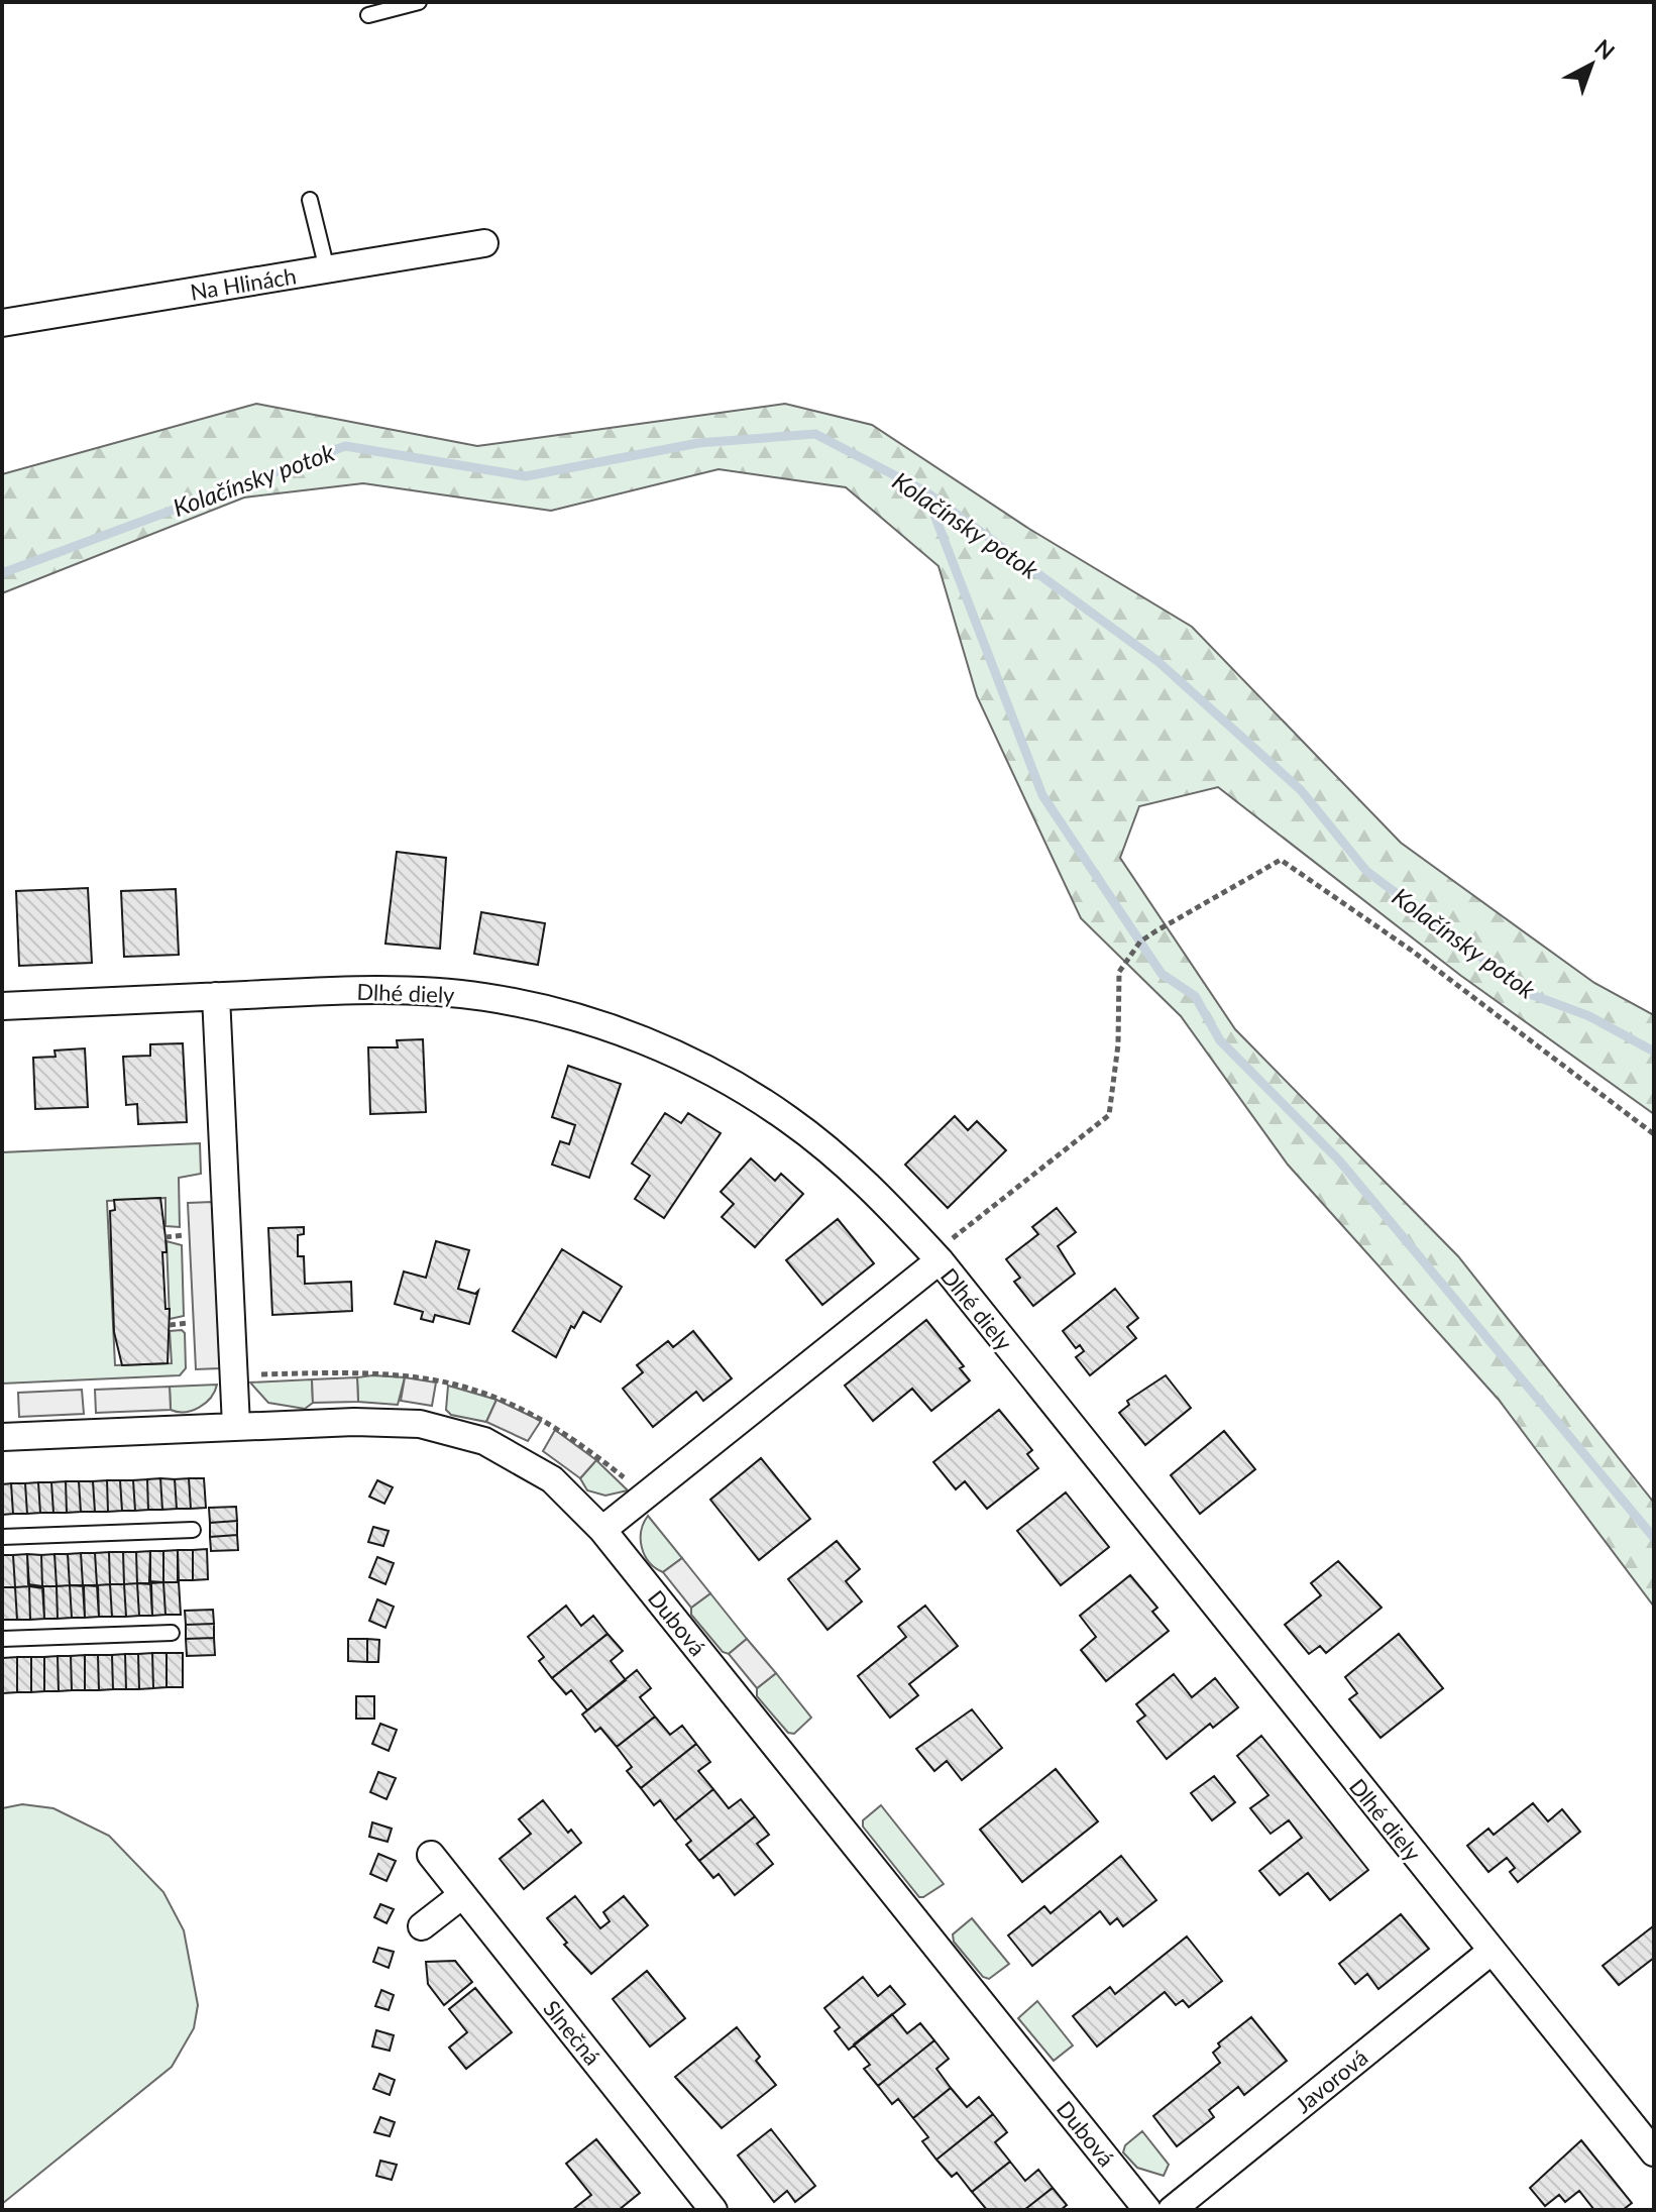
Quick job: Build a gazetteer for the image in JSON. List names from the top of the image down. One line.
{"streets":{"street":["Na Hlinách","Dlhé diely","Dubová","Slnečná","Javorová"]},"crossings":[["Dlhé diely","Javorová"]],"water":["Kolačínsky potok"],"north":"top right"}
